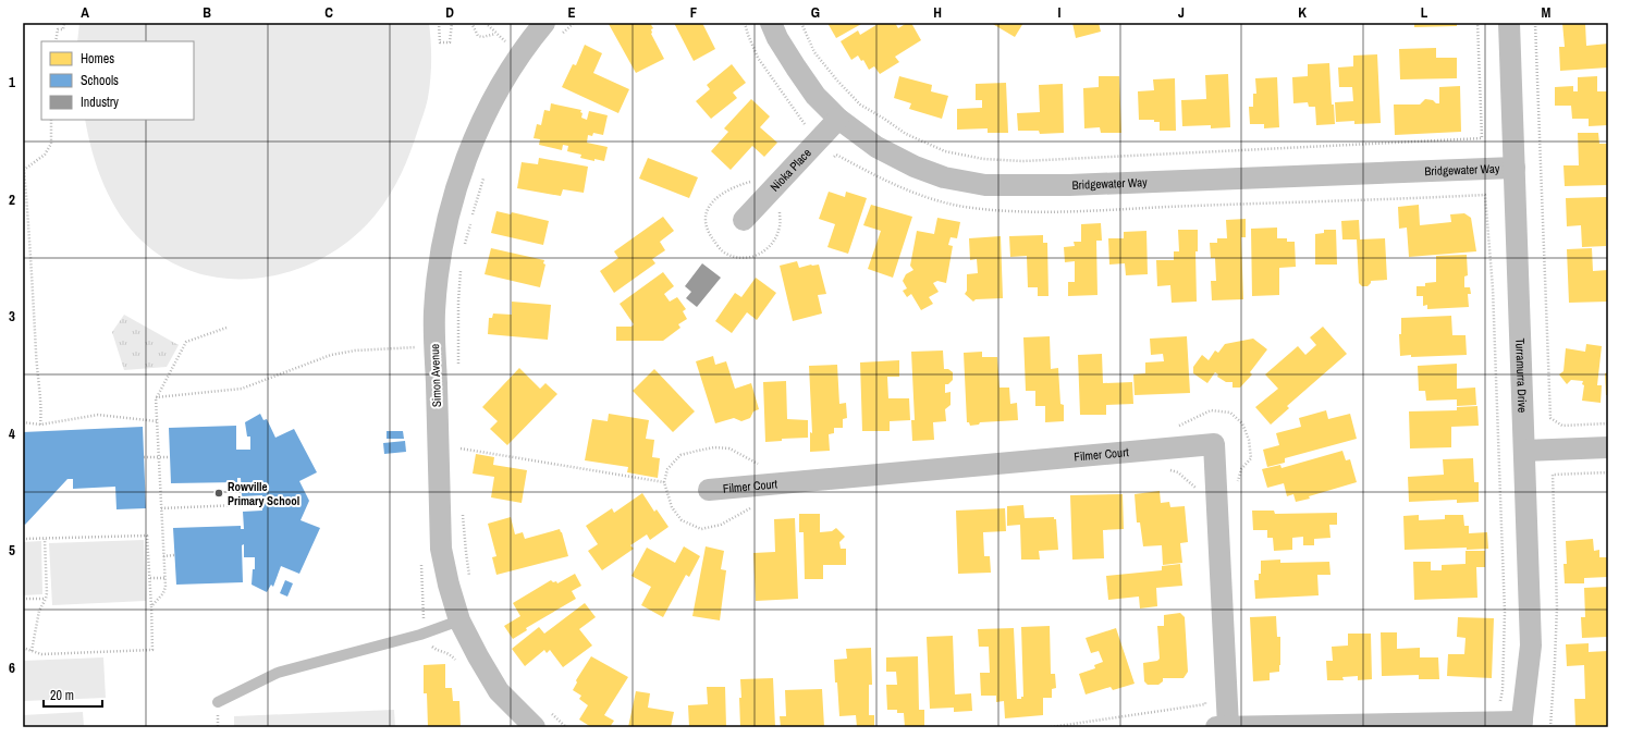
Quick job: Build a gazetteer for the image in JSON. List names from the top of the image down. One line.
{"streets":{"street":["Nioka Place","Bridgewater Way","Simon Avenue","Turramurra Drive","Filmer Court"]},"crossings":[["Nioka Place","Bridgewater Way"],["Bridgewater Way","Turramurra Drive"]],"places":["Rowville Primary School"],"legend":["Homes","Schools","Industry"],"scale_bar":"20 m","grid":{"columns":["A","B","C","D","E","F","G","H","I","J","K","L","M"],"rows":["1","2","3","4","5","6"]}}
